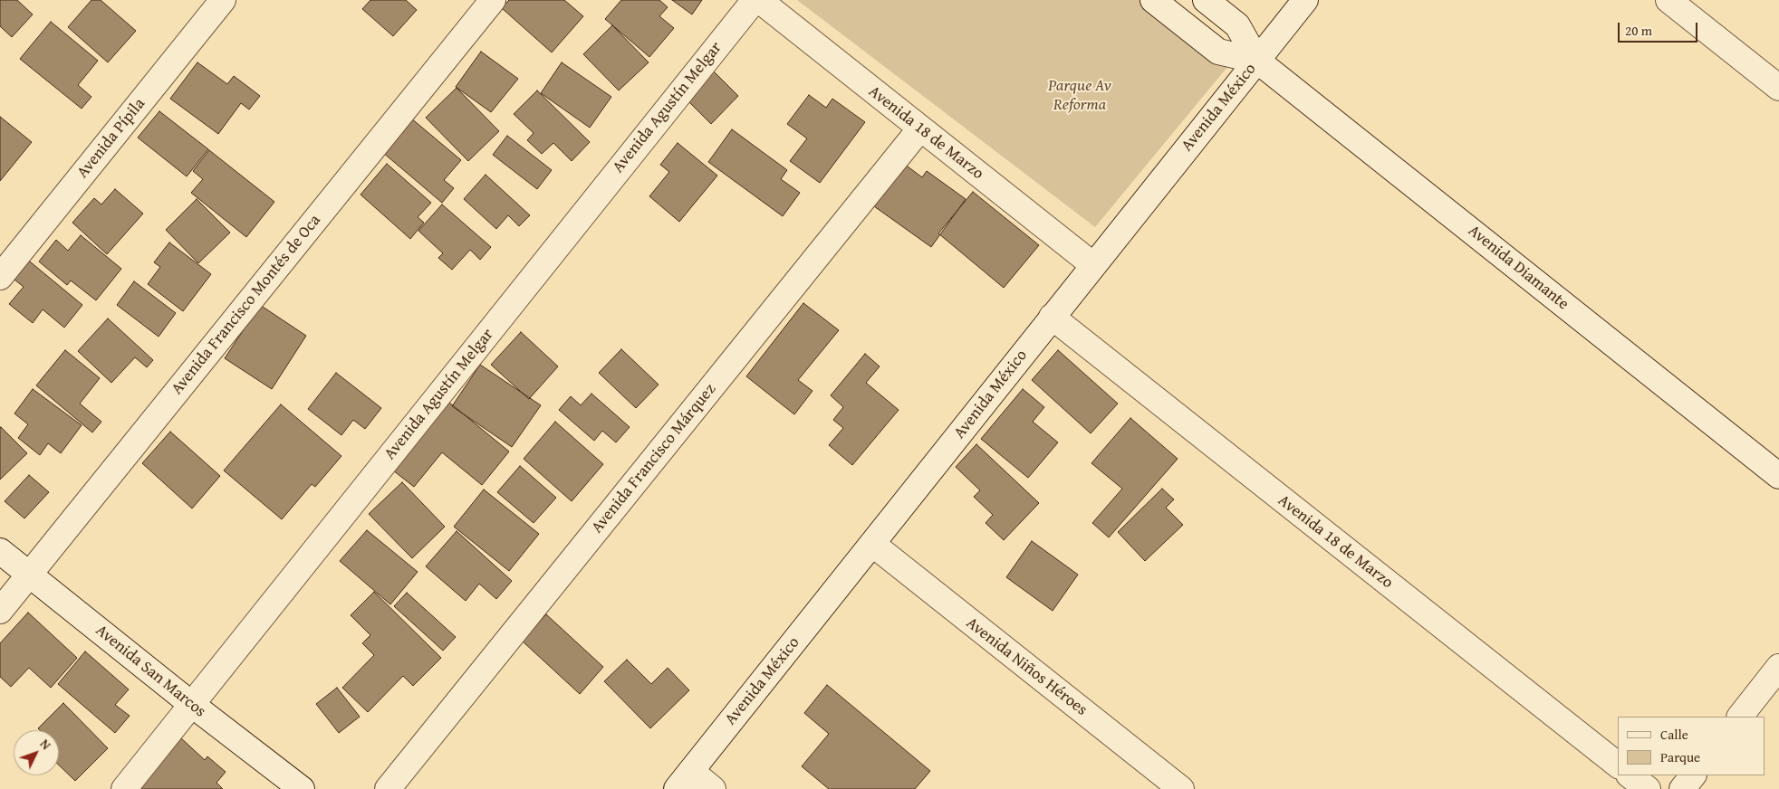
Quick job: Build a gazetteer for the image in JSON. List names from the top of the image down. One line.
{"streets":{"street":["Avenida Agustín Melgar","Avenida México","Avenida 18 de Marzo","Avenida Pípila","Avenida Diamante","Avenida Francisco Montés de Oca","Avenida Francisco Márquez","Avenida Niños Héroes","Avenida San Marcos"]},"crossings":[["Avenida Agustín Melgar","Avenida San Marcos"],["Avenida México","Avenida 18 de Marzo"],["Avenida México","Avenida Diamante"],["Avenida México","Avenida Niños Héroes"],["Avenida 18 de Marzo","Avenida Francisco Márquez"],["Avenida Francisco Montés de Oca","Avenida San Marcos"]],"parks":["Parque Av Reforma"],"legend":["Calle","Parque"],"scale_bar":"20 m","north":"top right"}
